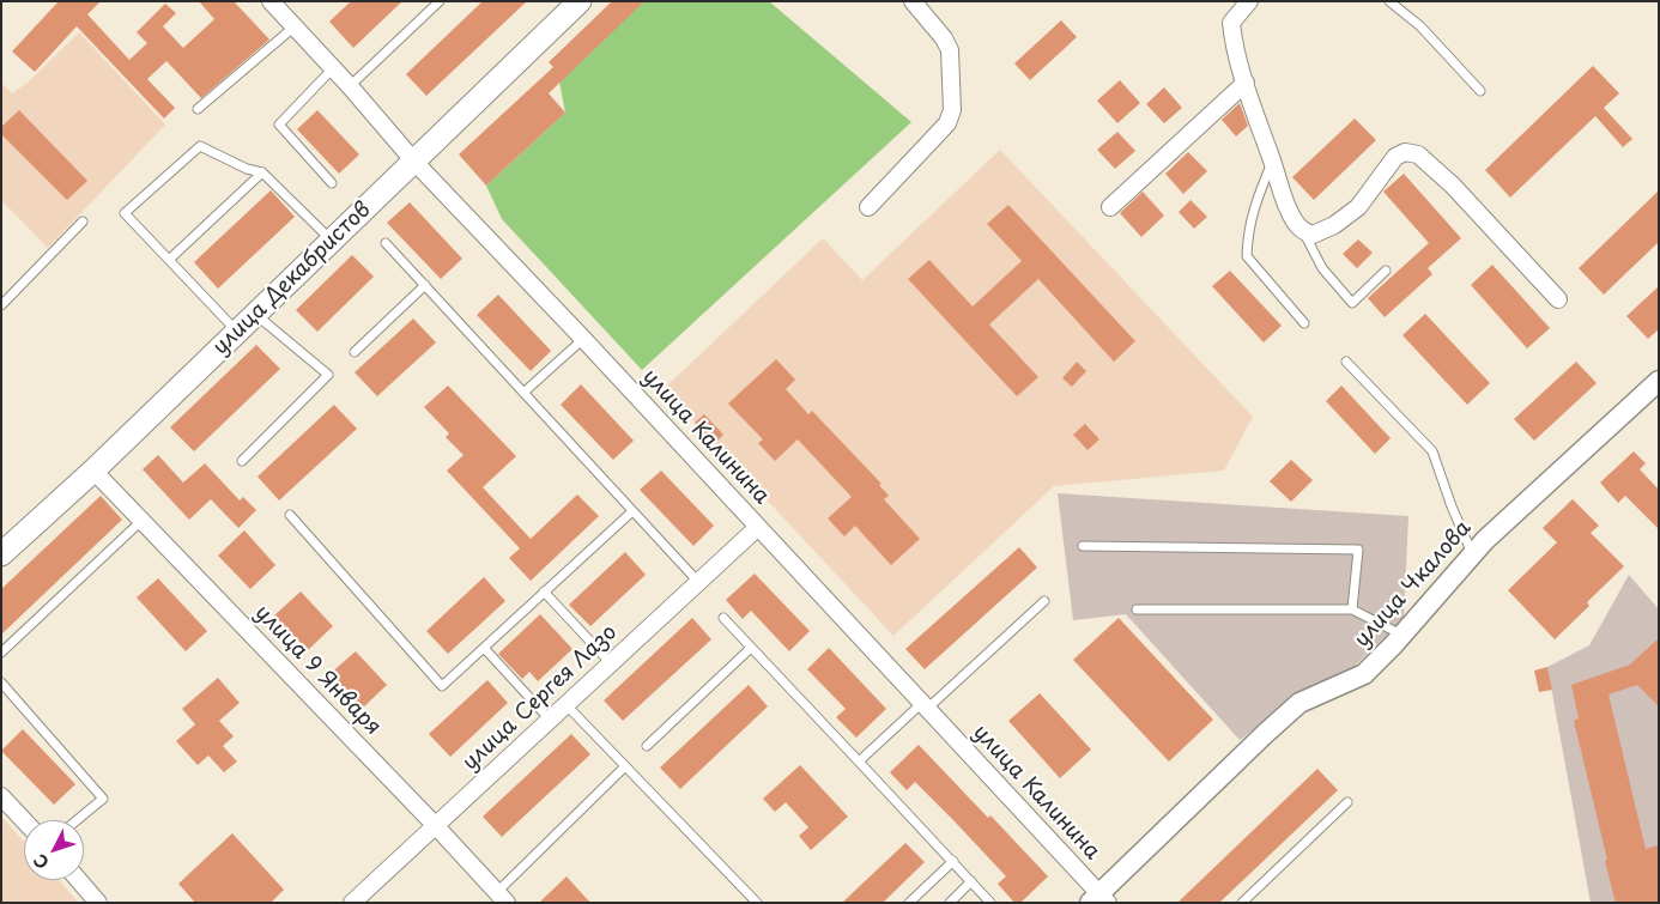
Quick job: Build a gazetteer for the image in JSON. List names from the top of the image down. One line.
{"streets":{"main road":["улица Декабристов"],"street":["улица Калинина","улица Чкалова","улица 9 Января","улица Сергея Лазо"]},"crossings":[["улица Декабристов","улица Калинина"],["улица Декабристов","улица 9 Января"],["улица Калинина","улица Чкалова"],["улица Калинина","улица Сергея Лазо"],["улица 9 Января","улица Сергея Лазо"]],"north":"bottom left"}
